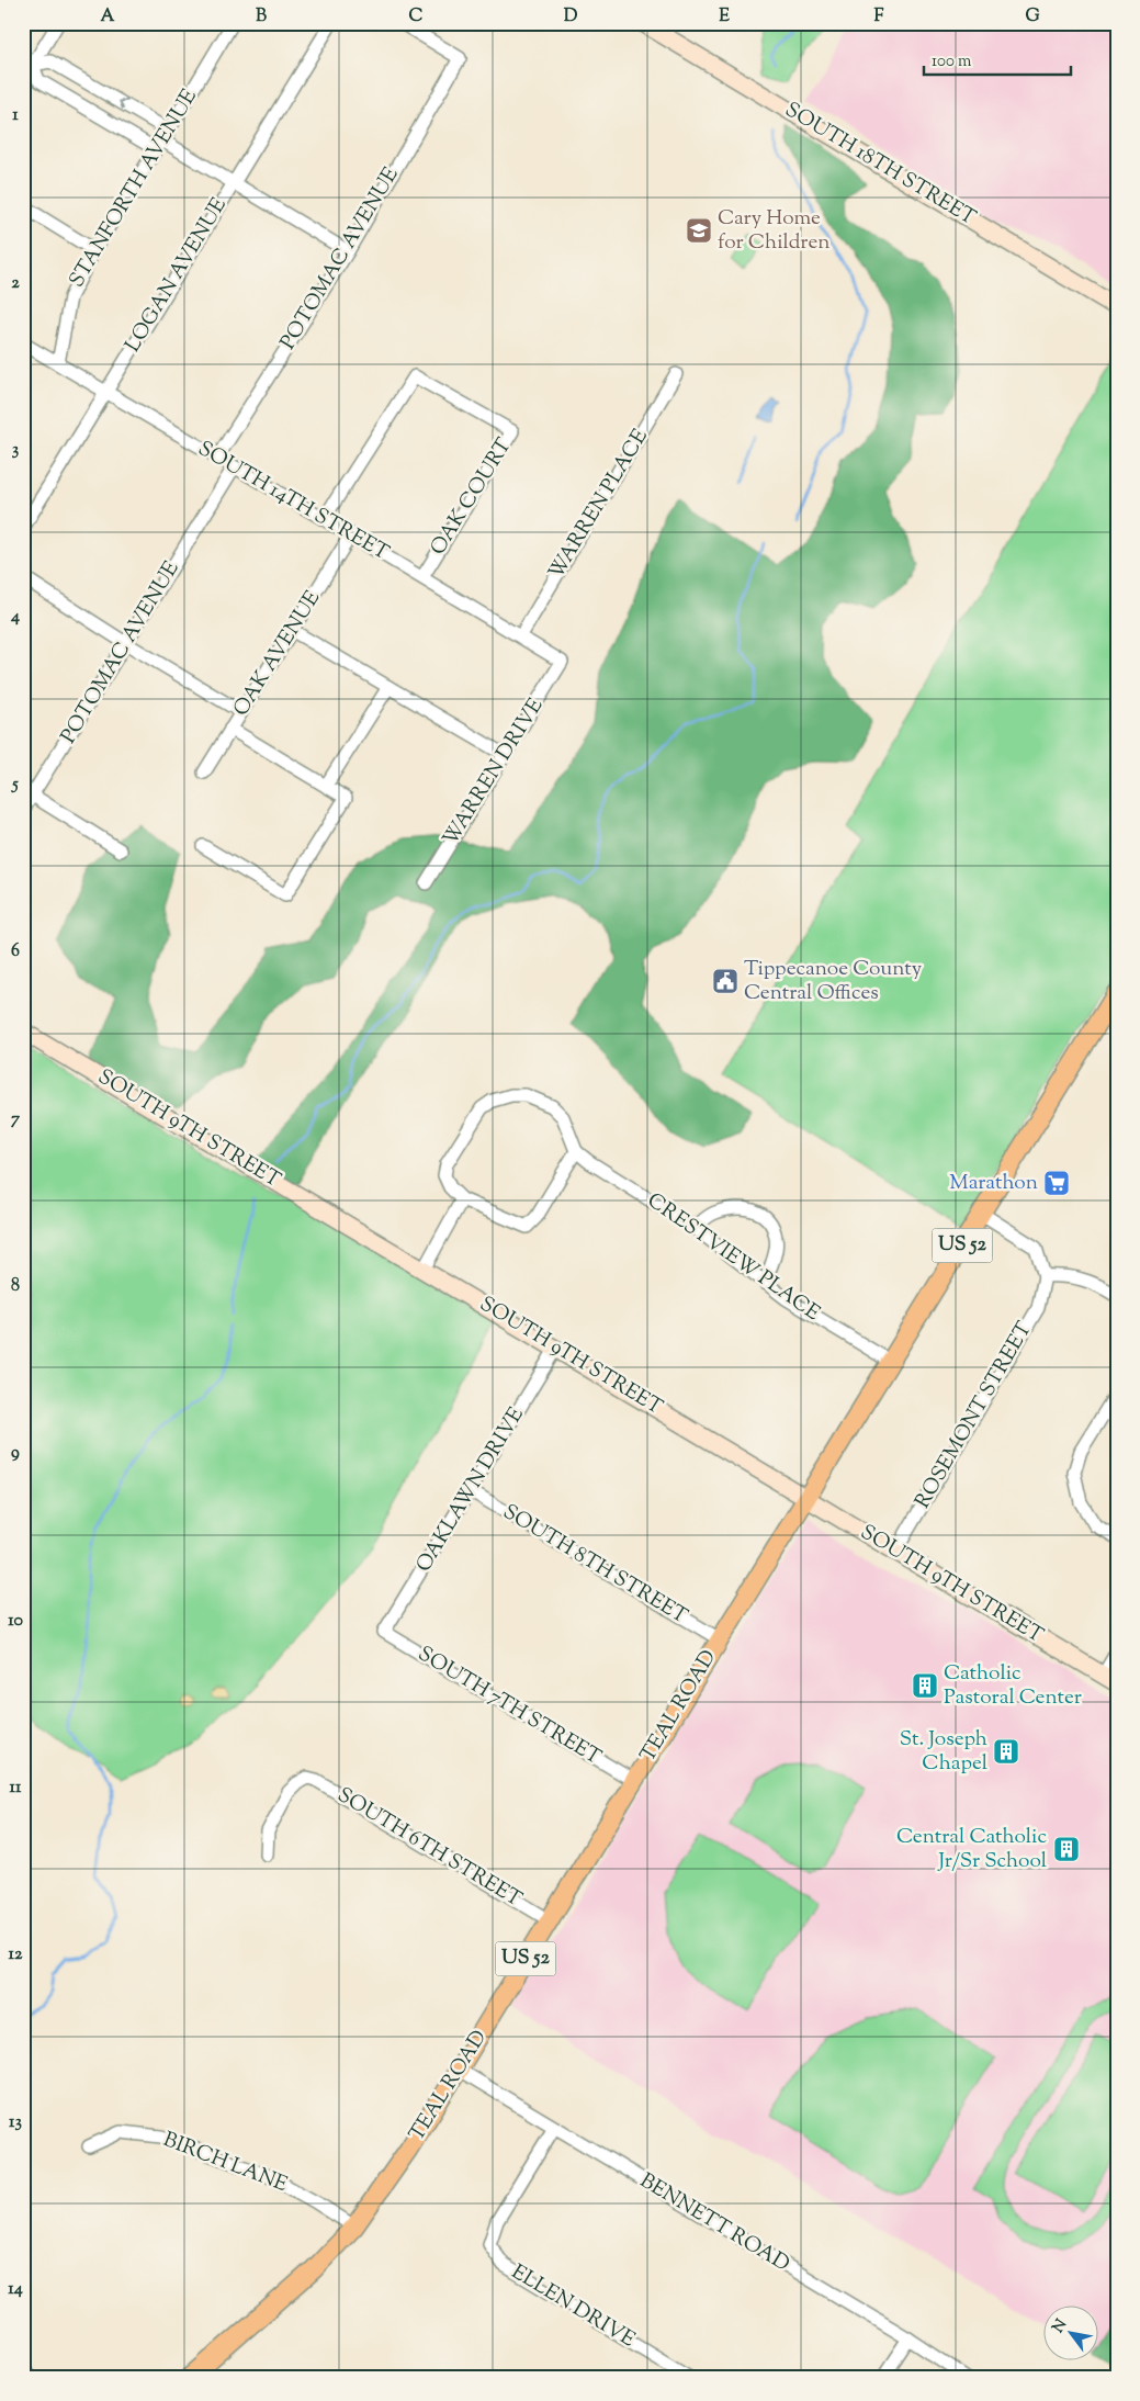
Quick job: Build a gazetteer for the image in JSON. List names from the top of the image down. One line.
{"streets":{"main road":["US 52","TEAL ROAD"],"street":["SOUTH 18TH STREET","STANFORTH AVENUE","POTOMAC AVENUE","LOGAN AVENUE","OAK COURT","SOUTH 14TH STREET","WARREN PLACE","OAK AVENUE","WARREN DRIVE","SOUTH 9TH STREET","CRESTVIEW PLACE","ROSEMONT STREET","OAKLAWN DRIVE","SOUTH 8TH STREET","SOUTH 7TH STREET","SOUTH 6TH STREET","BIRCH LANE","BENNETT ROAD","ELLEN DRIVE"]},"crossings":[["STANFORTH AVENUE","SOUTH 14TH STREET"],["POTOMAC AVENUE","SOUTH 14TH STREET"],["LOGAN AVENUE","SOUTH 14TH STREET"],["OAK COURT","SOUTH 14TH STREET"],["SOUTH 14TH STREET","WARREN PLACE"],["SOUTH 14TH STREET","OAK AVENUE"],["SOUTH 14TH STREET","WARREN DRIVE"],["SOUTH 9TH STREET","ROSEMONT STREET"],["SOUTH 9TH STREET","OAKLAWN DRIVE"],["SOUTH 9TH STREET","TEAL ROAD"],["CRESTVIEW PLACE","TEAL ROAD"],["OAKLAWN DRIVE","SOUTH 8TH STREET"],["OAKLAWN DRIVE","SOUTH 7TH STREET"],["SOUTH 8TH STREET","TEAL ROAD"],["SOUTH 7TH STREET","TEAL ROAD"],["TEAL ROAD","SOUTH 6TH STREET"],["TEAL ROAD","BIRCH LANE"],["TEAL ROAD","BENNETT ROAD"],["BENNETT ROAD","ELLEN DRIVE"]],"places":{"school or university":["Cary Home for Children"],"public building":["Tippecanoe County Central Offices"],"supermarket":["Marathon"],"building":["Catholic Pastoral Center","St. Joseph Chapel","Central Catholic Jr/Sr School"]},"scale_bar":"100 m","north":"top left","grid":{"columns":["A","B","C","D","E","F","G"],"rows":["1","2","3","4","5","6","7","8","9","10","11","12","13","14"]}}
